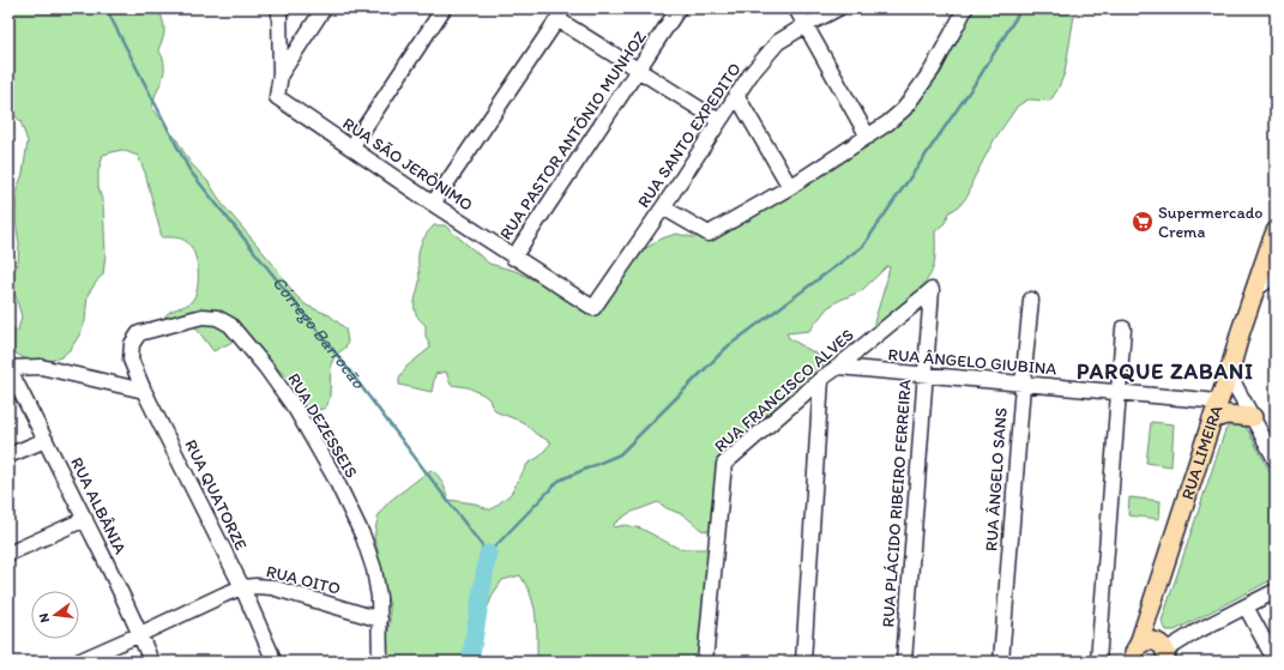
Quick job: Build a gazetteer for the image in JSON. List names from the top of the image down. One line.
{"streets":{"main road":["RUA LIMEIRA"],"street":["RUA PASTOR ANTÔNIO MUNHOZ","RUA SANTO EXPEDITO","RUA SÃO JERÔNIMO","RUA ÂNGELO GIUBINA","RUA FRANCISCO ALVES","RUA DEZESSEIS","RUA ÂNGELO SANS","RUA QUATORZE","RUA PLÁCIDO RIBEIRO FERREIRA","RUA ALBÂNIA","RUA OITO"]},"crossings":[["RUA PASTOR ANTÔNIO MUNHOZ","RUA SÃO JERÔNIMO"],["RUA SANTO EXPEDITO","RUA SÃO JERÔNIMO"],["RUA ÂNGELO GIUBINA","RUA FRANCISCO ALVES"],["RUA ÂNGELO GIUBINA","RUA LIMEIRA"],["RUA ÂNGELO GIUBINA","RUA ÂNGELO SANS"],["RUA ÂNGELO GIUBINA","RUA PLÁCIDO RIBEIRO FERREIRA"],["RUA FRANCISCO ALVES","RUA PLÁCIDO RIBEIRO FERREIRA"],["RUA DEZESSEIS","RUA QUATORZE"],["RUA DEZESSEIS","RUA OITO"],["RUA QUATORZE","RUA OITO"],["RUA ALBÂNIA","RUA OITO"]],"districts":["PARQUE ZABANI"],"water":["Córrego Barrocão"],"places":{"supermarket":["Supermercado Crema"]},"north":"left"}
